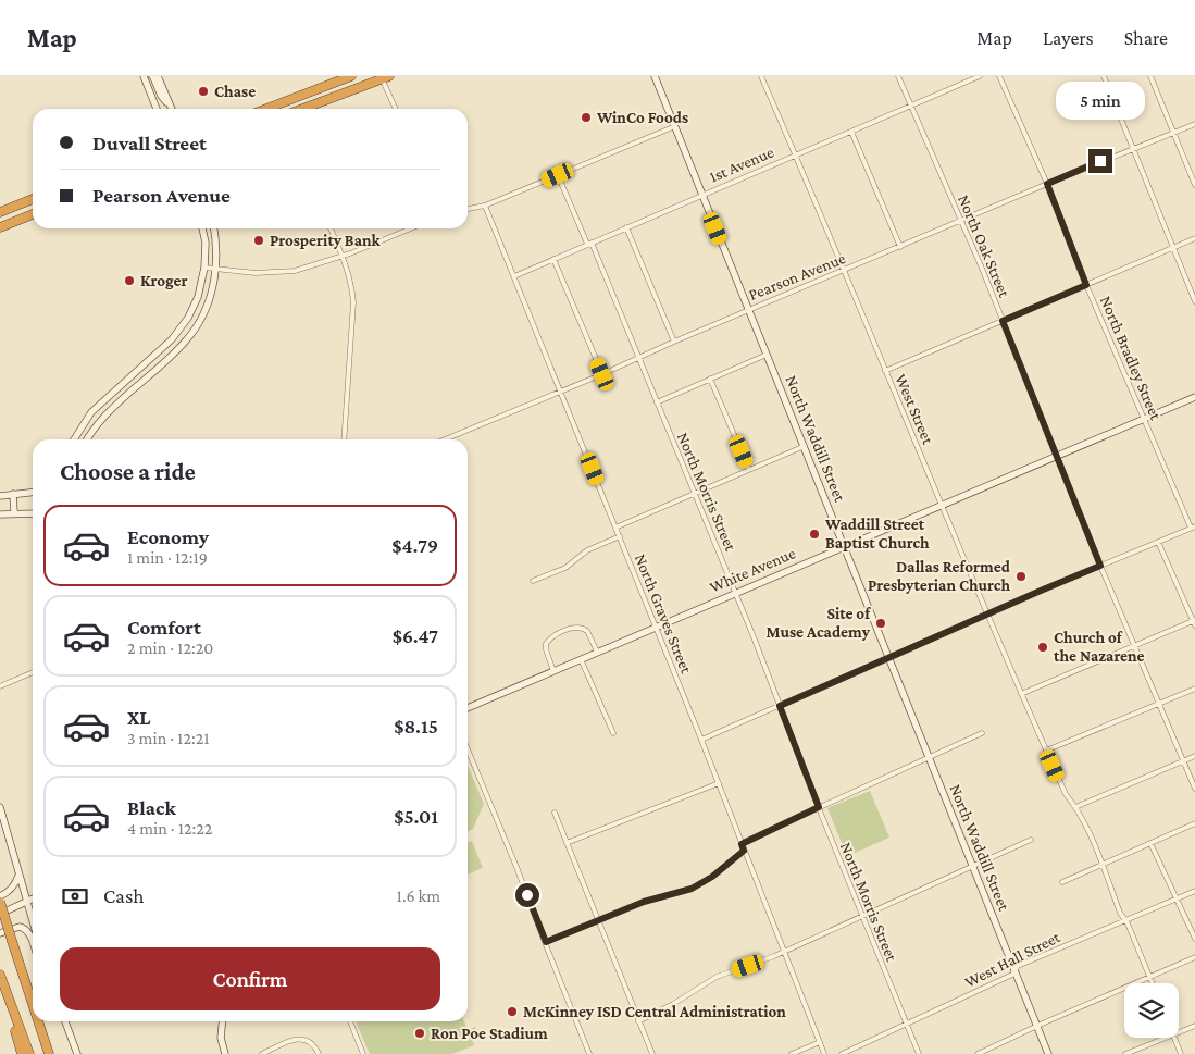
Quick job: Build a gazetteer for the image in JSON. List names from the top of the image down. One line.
{"streets":{"street":["1st Avenue","North Oak Street","Pearson Avenue","North Bradley Street","West Street","North Waddill Street","North Morris Street","White Avenue","North Graves Street","West Hall Street"]},"crossings":[["1st Avenue","North Oak Street"],["1st Avenue","West Street"],["1st Avenue","North Waddill Street"],["1st Avenue","North Morris Street"],["1st Avenue","North Graves Street"],["North Oak Street","Pearson Avenue"],["North Oak Street","White Avenue"],["Pearson Avenue","North Bradley Street"],["Pearson Avenue","West Street"],["Pearson Avenue","North Waddill Street"],["Pearson Avenue","North Morris Street"],["Pearson Avenue","North Graves Street"],["North Bradley Street","White Avenue"],["West Street","White Avenue"],["West Street","West Hall Street"],["North Waddill Street","White Avenue"],["North Waddill Street","West Hall Street"],["North Morris Street","White Avenue"],["North Morris Street","West Hall Street"],["White Avenue","North Graves Street"]],"places":["Chase","WinCo Foods","Prosperity Bank","Kroger","Waddill Street Baptist Church","Dallas Reformed Presbyterian Church","Site of Muse Academy","Church of the Nazarene","McKinney ISD Central Administration","Ron Poe Stadium"],"page":{"header":"Map","nav":["Map","Layers","Share"],"bubble":"5 min","banner":["Duvall Street","Pearson Avenue"],"heading":"Choose a ride","list":[{"name":"Economy","note":"1 min · 12:19","value":"$4.79"},{"name":"Comfort","note":"2 min · 12:20","value":"$6.47"},{"name":"XL","note":"3 min · 12:21","value":"$8.15"},{"name":"Black","note":"4 min · 12:22","value":"$5.01"}],"pay":["Cash","1.6 km"],"buttons":"Confirm"}}
